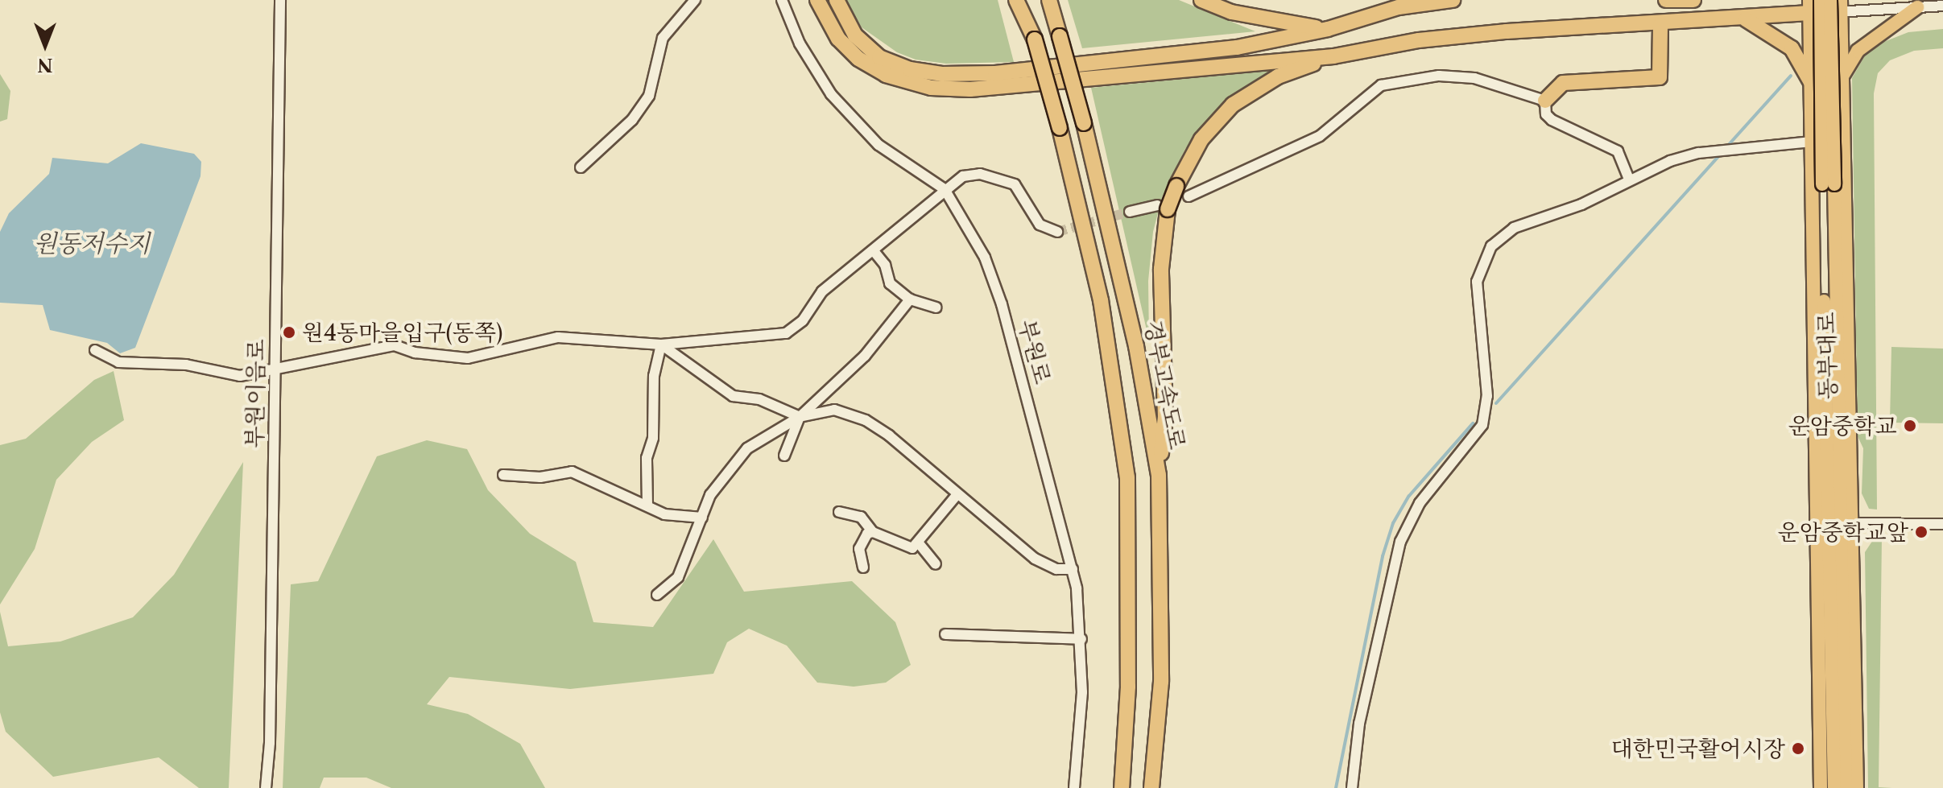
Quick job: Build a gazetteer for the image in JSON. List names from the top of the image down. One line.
{"streets":{"highway":["경부고속도로"],"main road":["동부대로"],"street":["부원로","부원이음로"]},"water":["원동저수지"],"places":["원4동마을입구(동쪽)","운암중학교","운암중학교앞","대한민국활어시장"],"north":"bottom"}
